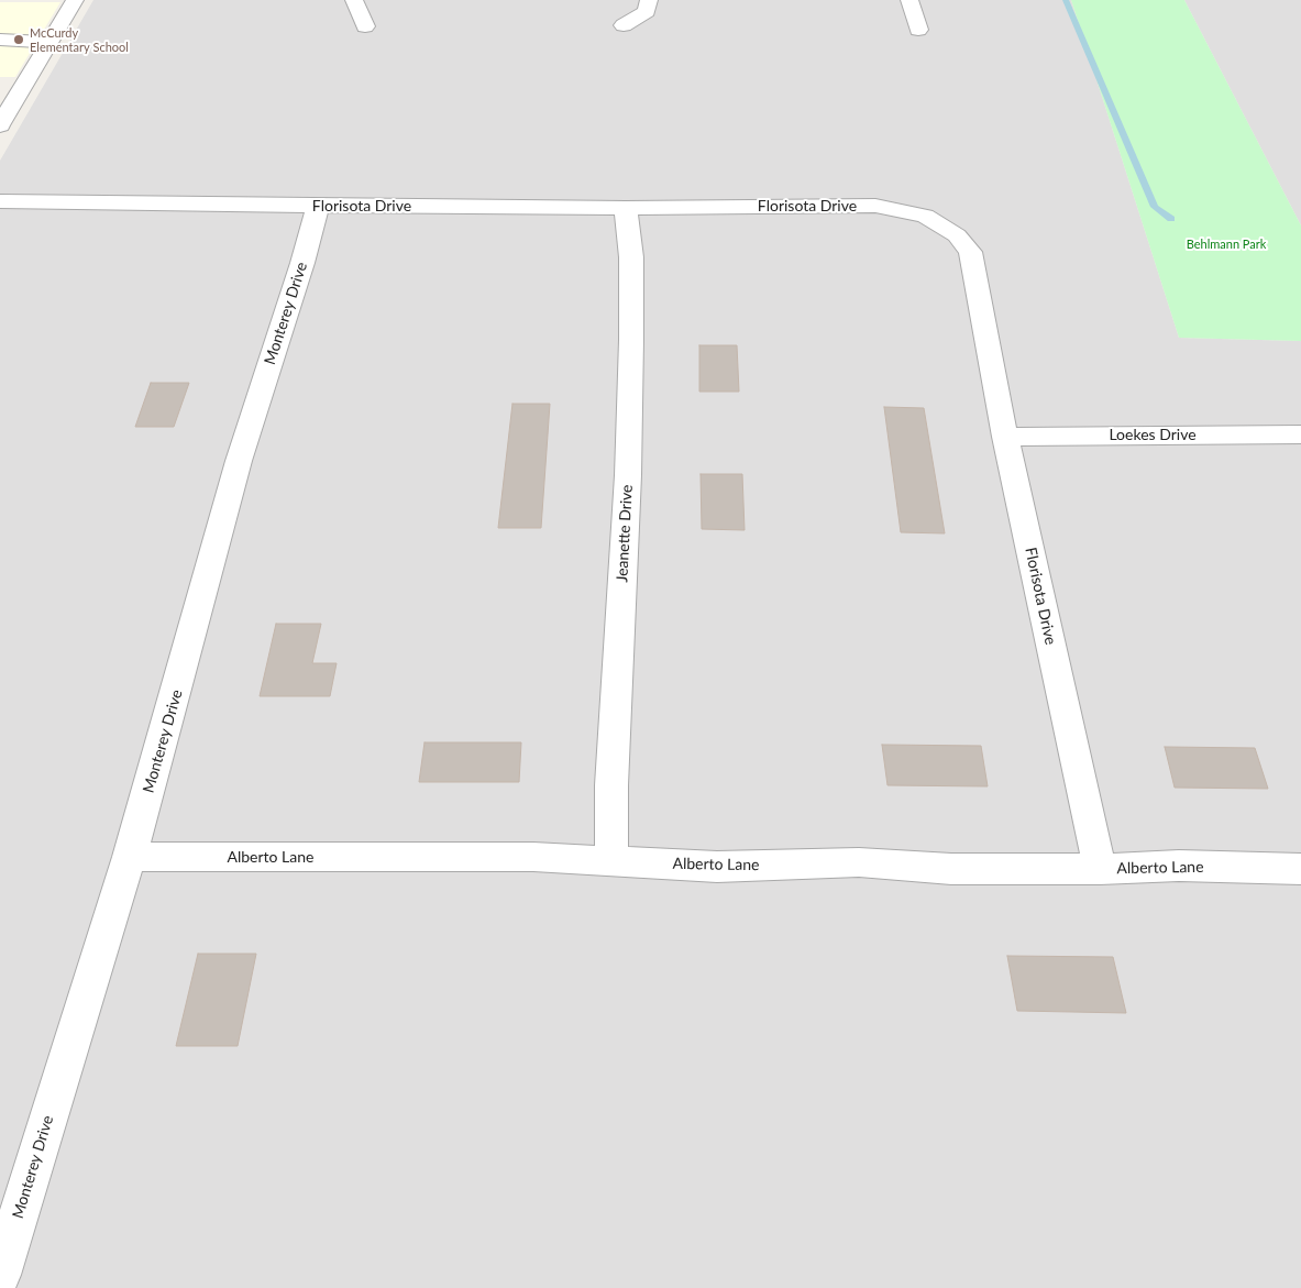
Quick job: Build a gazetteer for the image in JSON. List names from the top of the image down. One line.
{"streets":{"street":["Florisota Drive","Monterey Drive","Loekes Drive","Jeanette Drive","Alberto Lane"]},"crossings":[["Florisota Drive","Monterey Drive"],["Florisota Drive","Loekes Drive"],["Florisota Drive","Jeanette Drive"],["Florisota Drive","Alberto Lane"],["Monterey Drive","Alberto Lane"],["Jeanette Drive","Alberto Lane"]],"parks":["Behlmann Park"],"places":["McCurdy Elementary School"]}
